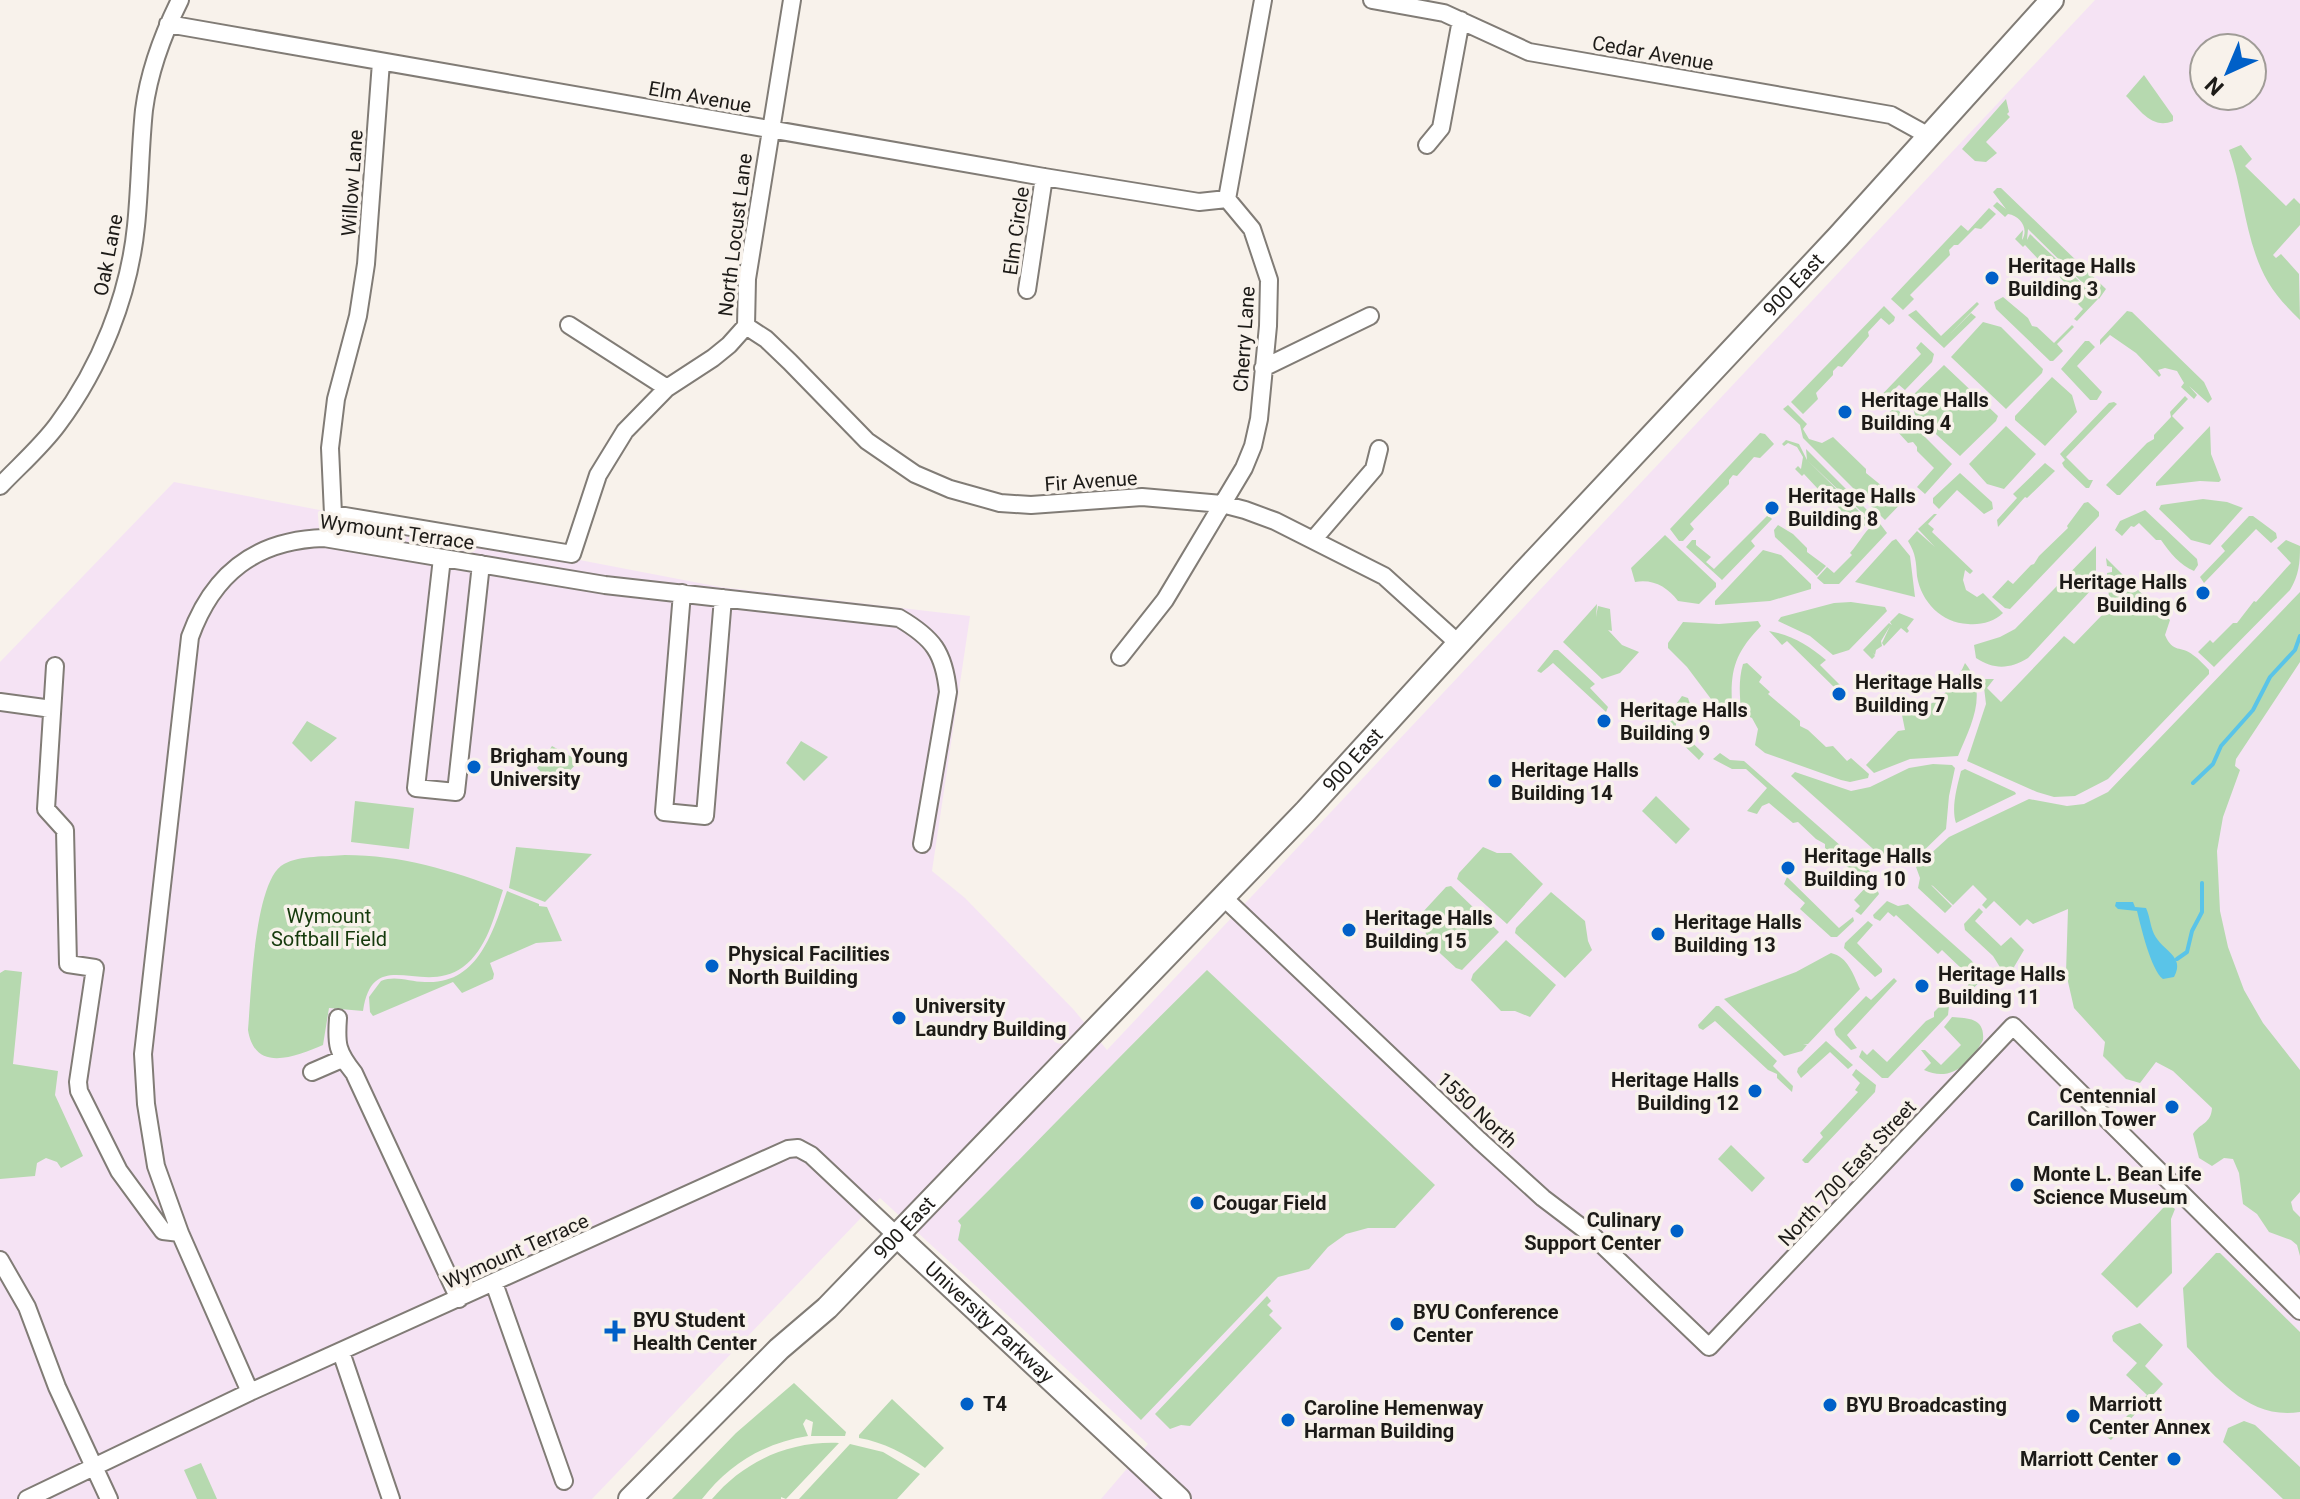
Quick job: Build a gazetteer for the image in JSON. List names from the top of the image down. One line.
{"streets":{"main road":["900 East","University Parkway"],"street":["Cedar Avenue","Elm Avenue","Willow Lane","Elm Circle","North Locust Lane","Oak Lane","Cherry Lane","Fir Avenue","Wymount Terrace","1550 North","North 700 East Street"]},"crossings":[["Cedar Avenue","900 East"],["Elm Avenue","Willow Lane"],["Elm Avenue","Elm Circle"],["Elm Avenue","North Locust Lane"],["Elm Avenue","Oak Lane"],["Elm Avenue","Cherry Lane"],["Willow Lane","North Locust Lane"],["North Locust Lane","Fir Avenue"],["900 East","Fir Avenue"],["900 East","1550 North"],["900 East","University Parkway"],["Cherry Lane","Fir Avenue"],["Wymount Terrace","University Parkway"],["1550 North","North 700 East Street"]],"parks":["Wymount Softball Field"],"places":{"other":["Heritage Halls Building 3","Heritage Halls Building 4","Heritage Halls Building 8","Heritage Halls Building 6","Heritage Halls Building 7","Heritage Halls Building 9","Brigham Young University","Heritage Halls Building 14","Heritage Halls Building 10","Heritage Halls Building 15","Heritage Halls Building 13","Physical Facilities North Building","Heritage Halls Building 11","University Laundry Building","Heritage Halls Building 12","Centennial Carillon Tower","Monte L. Bean Life Science Museum","Cougar Field","Culinary Support Center","BYU Conference Center","T4","BYU Broadcasting","Marriott Center Annex","Caroline Hemenway Harman Building","Marriott Center"],"health":["BYU Student Health Center"]},"north":"bottom left"}
